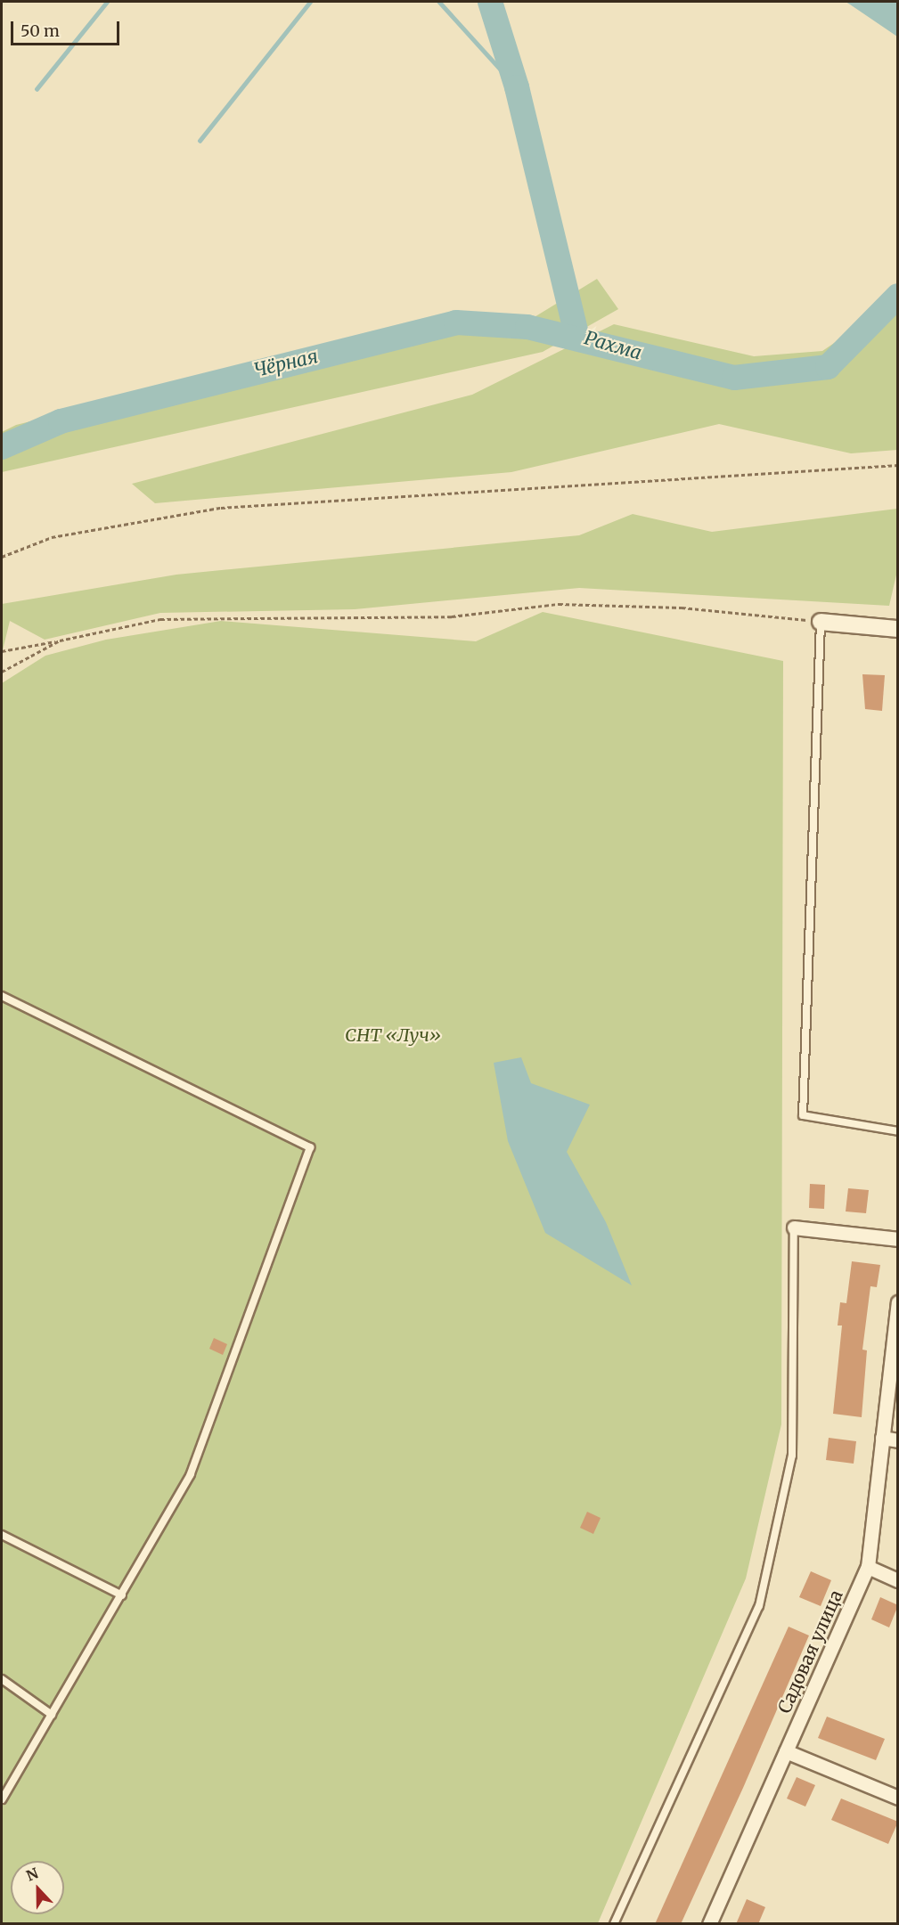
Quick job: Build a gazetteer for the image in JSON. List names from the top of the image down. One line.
{"streets":{"street":["Садовая улица"]},"water":["Рахма","Чёрная"],"parks":["СНТ «Луч»"],"scale_bar":"50 m","north":"top"}
